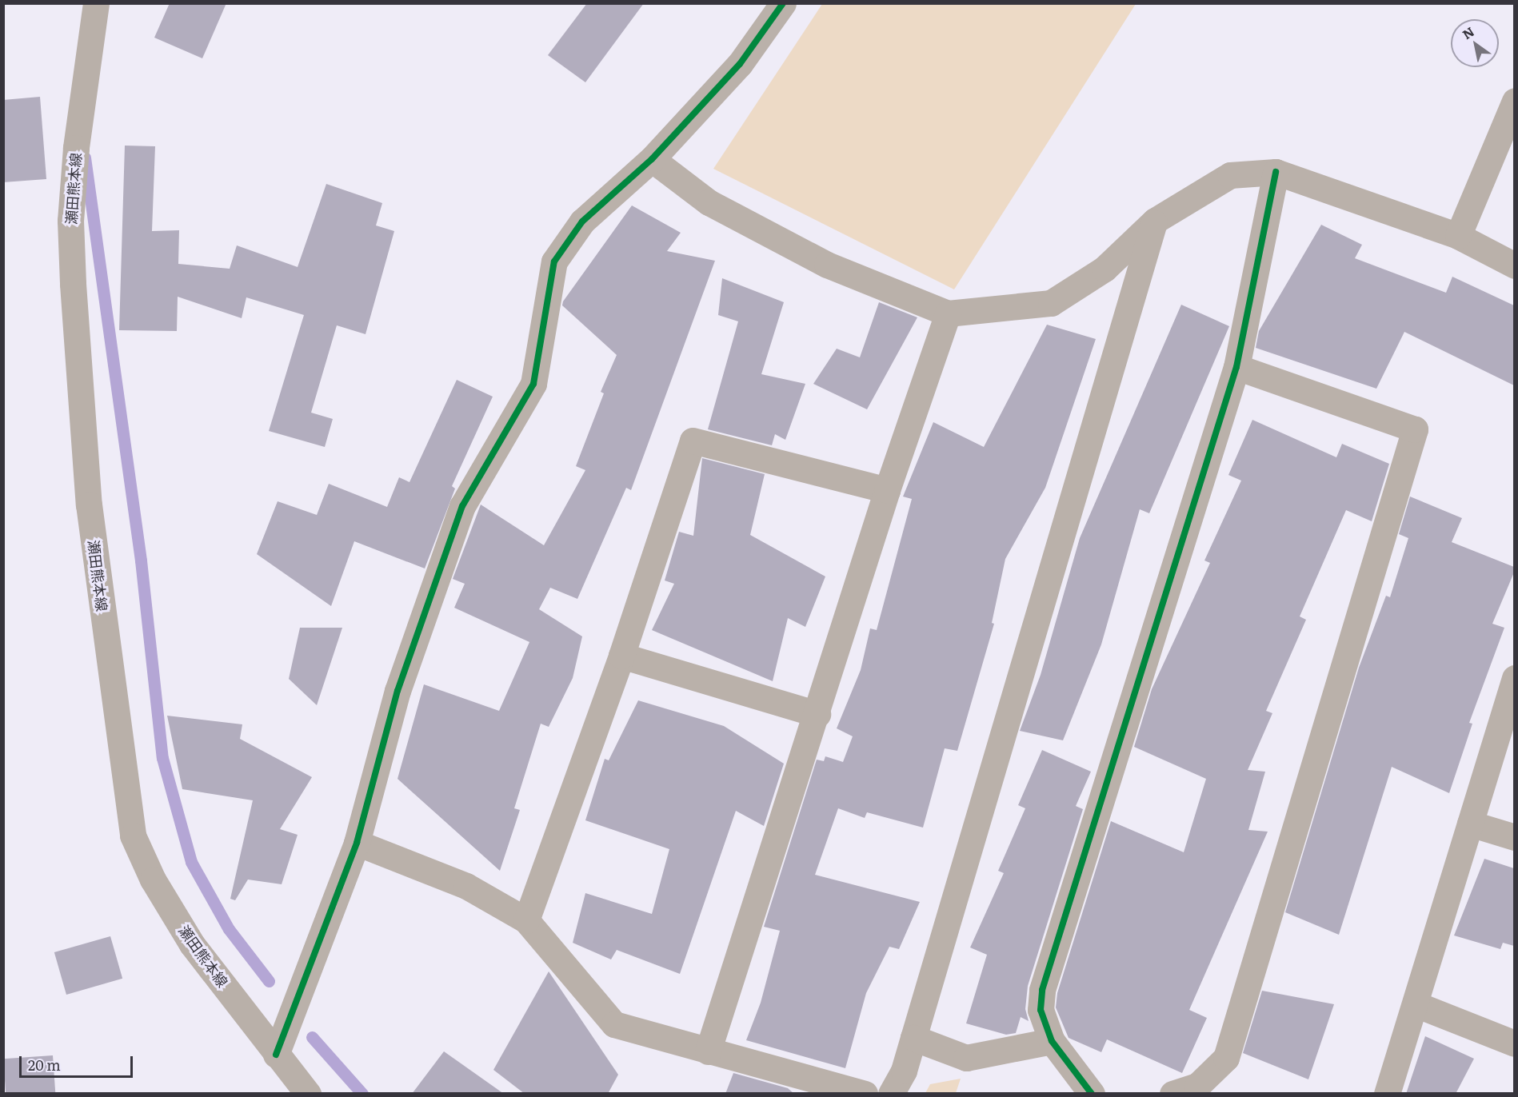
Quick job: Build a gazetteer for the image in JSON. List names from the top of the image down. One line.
{"streets":{"main road":["瀬田熊本線"]},"scale_bar":"20 m","north":"top left"}
